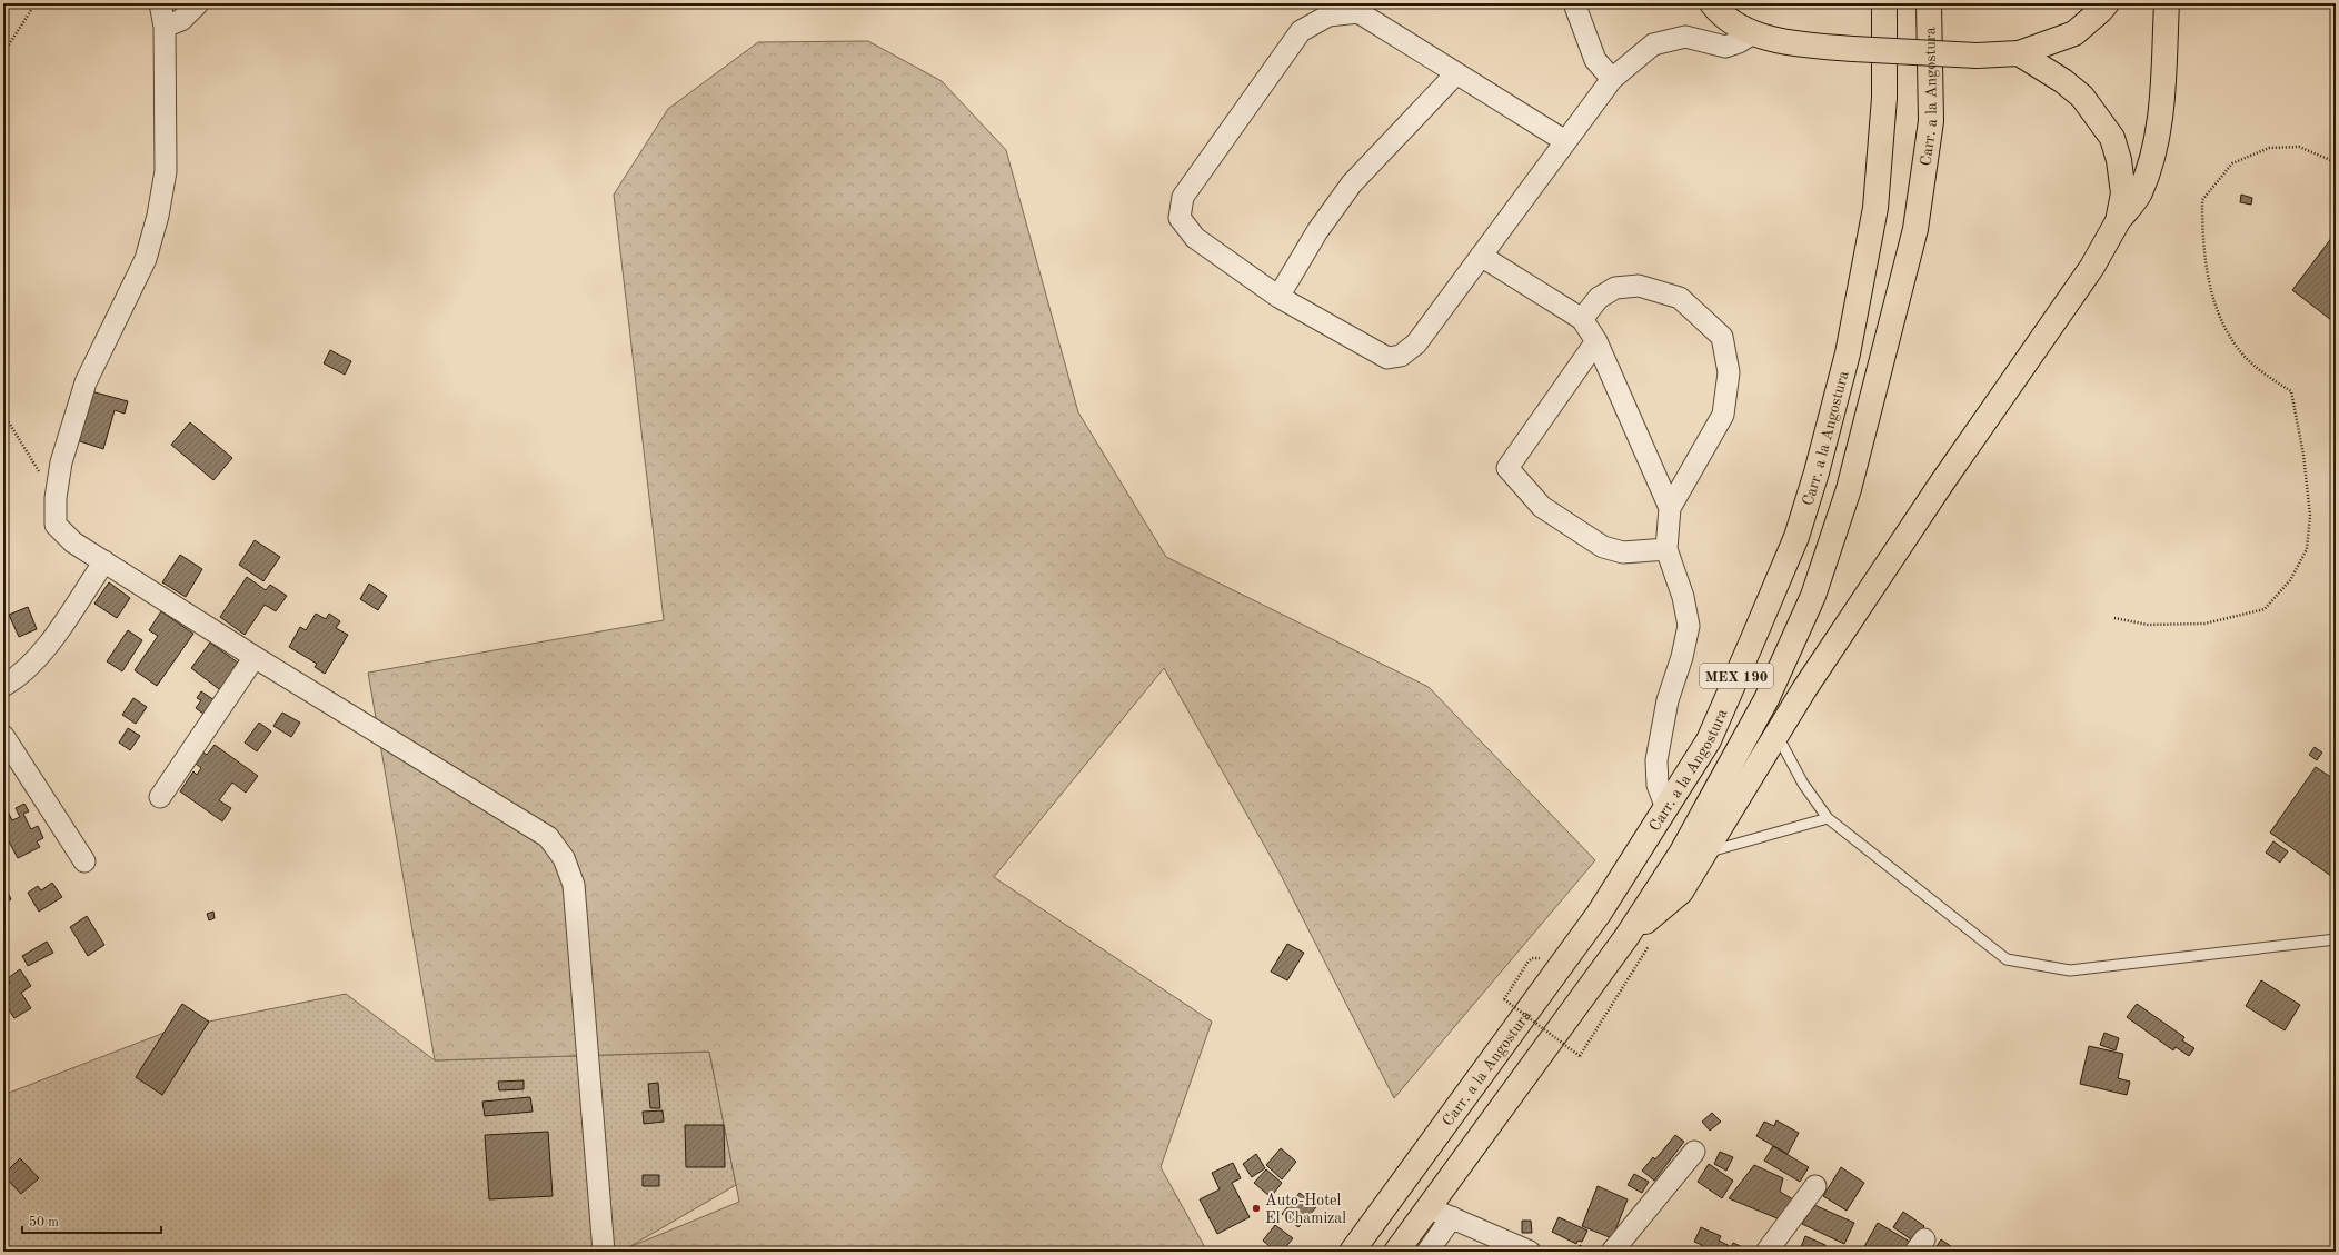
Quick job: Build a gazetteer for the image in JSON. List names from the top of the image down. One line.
{"streets":{"main road":["Carr. a la Angostura","MEX 190"]},"places":["Auto-Hotel El Chamizal"],"scale_bar":"50 m"}
